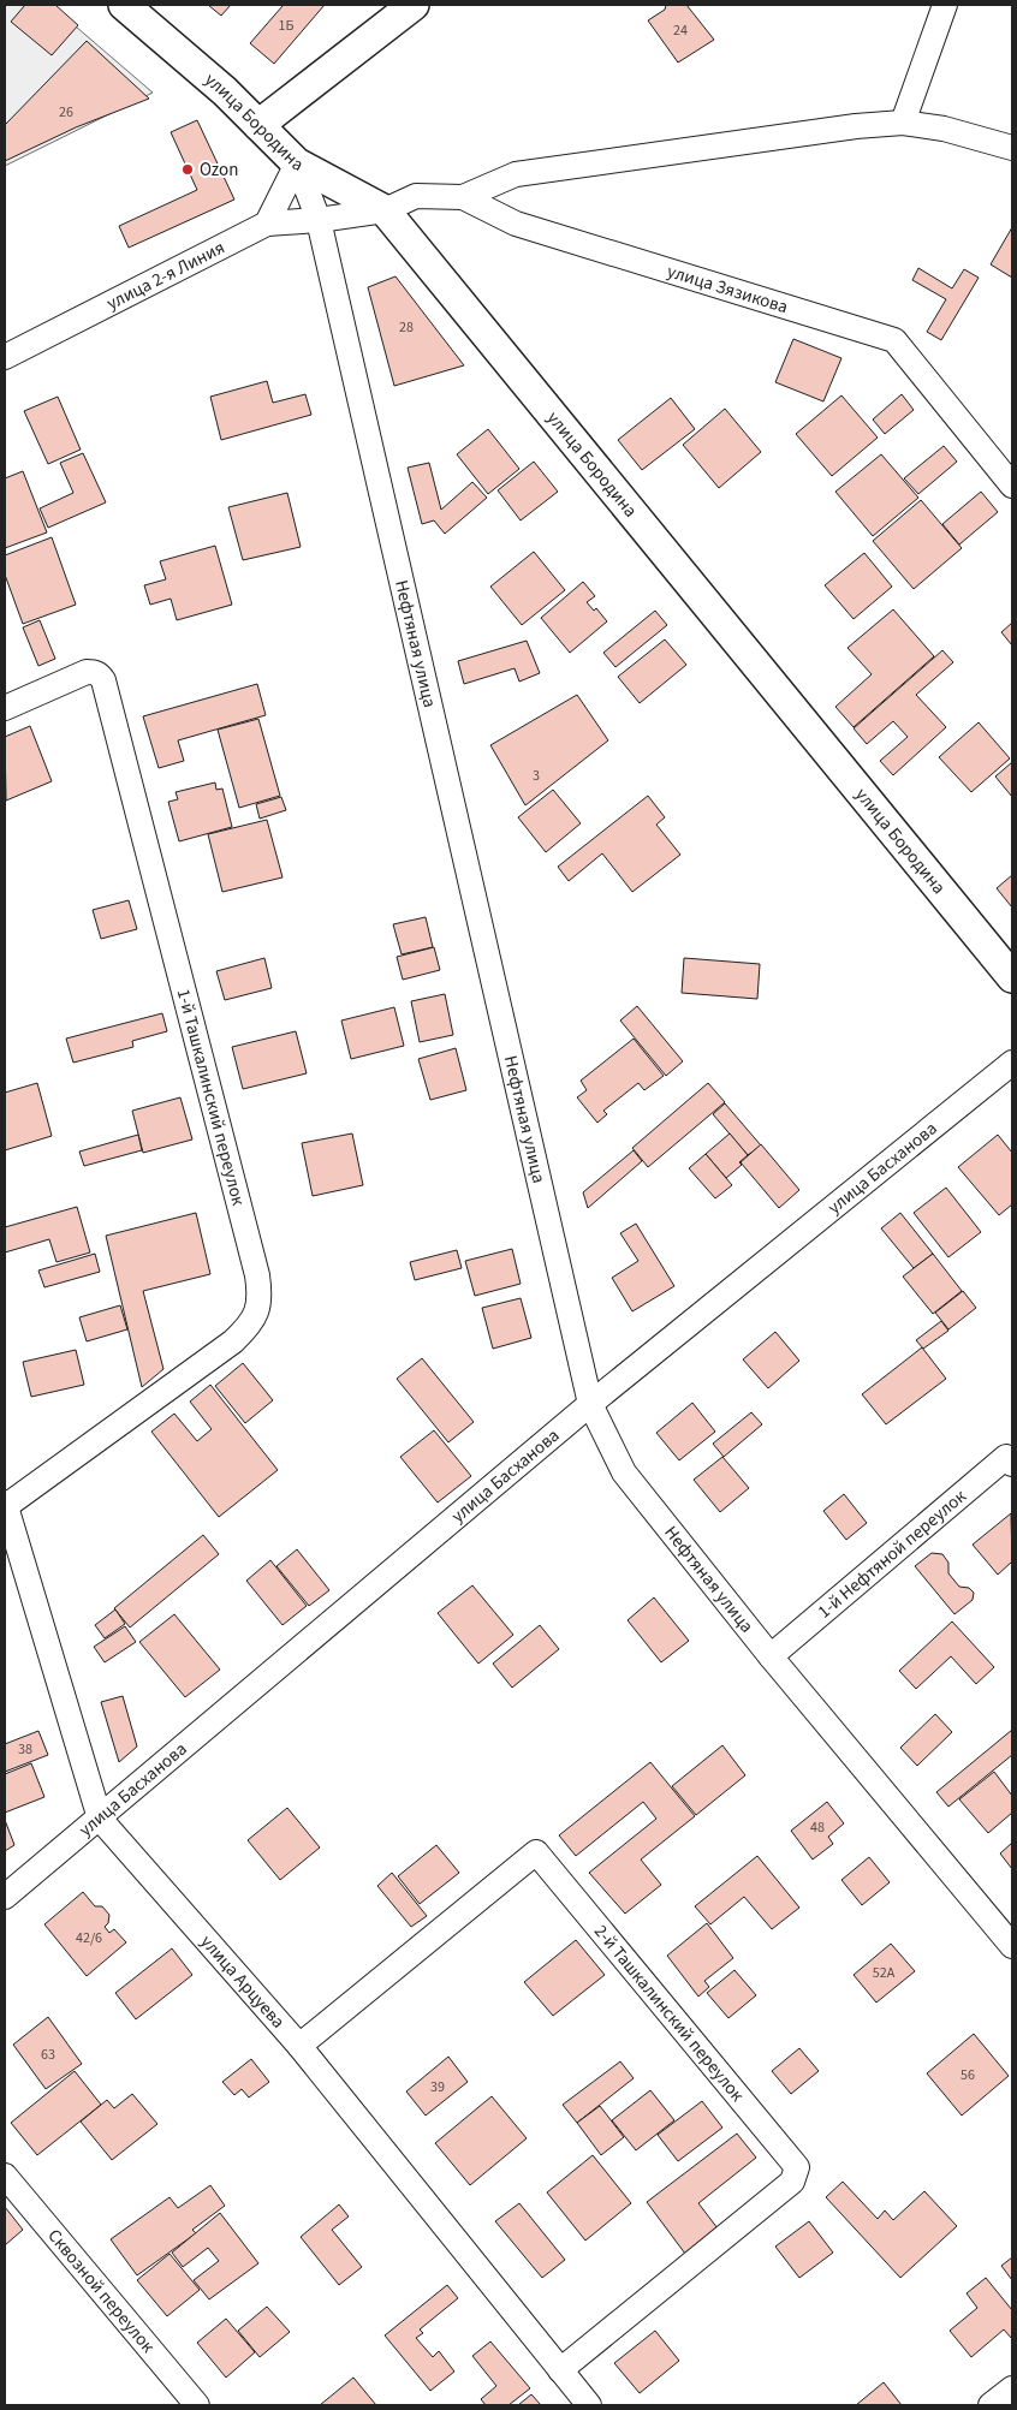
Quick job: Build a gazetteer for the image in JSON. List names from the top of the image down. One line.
{"streets":{"street":["улица Бородина","улица 2-я Линия","улица Зязикова","Нефтяная улица","1-й Ташкалинский переулок","улица Басханова","1-й Нефтяной переулок","улица Арцуева","2-й Ташкалинский переулок","Сквозной переулок"]},"crossings":[["улица Бородина","улица Зязикова"],["улица Бородина","Нефтяная улица"],["улица 2-я Линия","улица Зязикова"],["улица Зязикова","Нефтяная улица"],["Нефтяная улица","улица Басханова"],["Нефтяная улица","1-й Нефтяной переулок"],["1-й Ташкалинский переулок","улица Арцуева"],["улица Басханова","улица Арцуева"],["улица Арцуева","2-й Ташкалинский переулок"]],"places":["Ozon"],"house_numbers":["1Б","24","26","28","3","38","48","42/6","52А","63","56","39"]}
